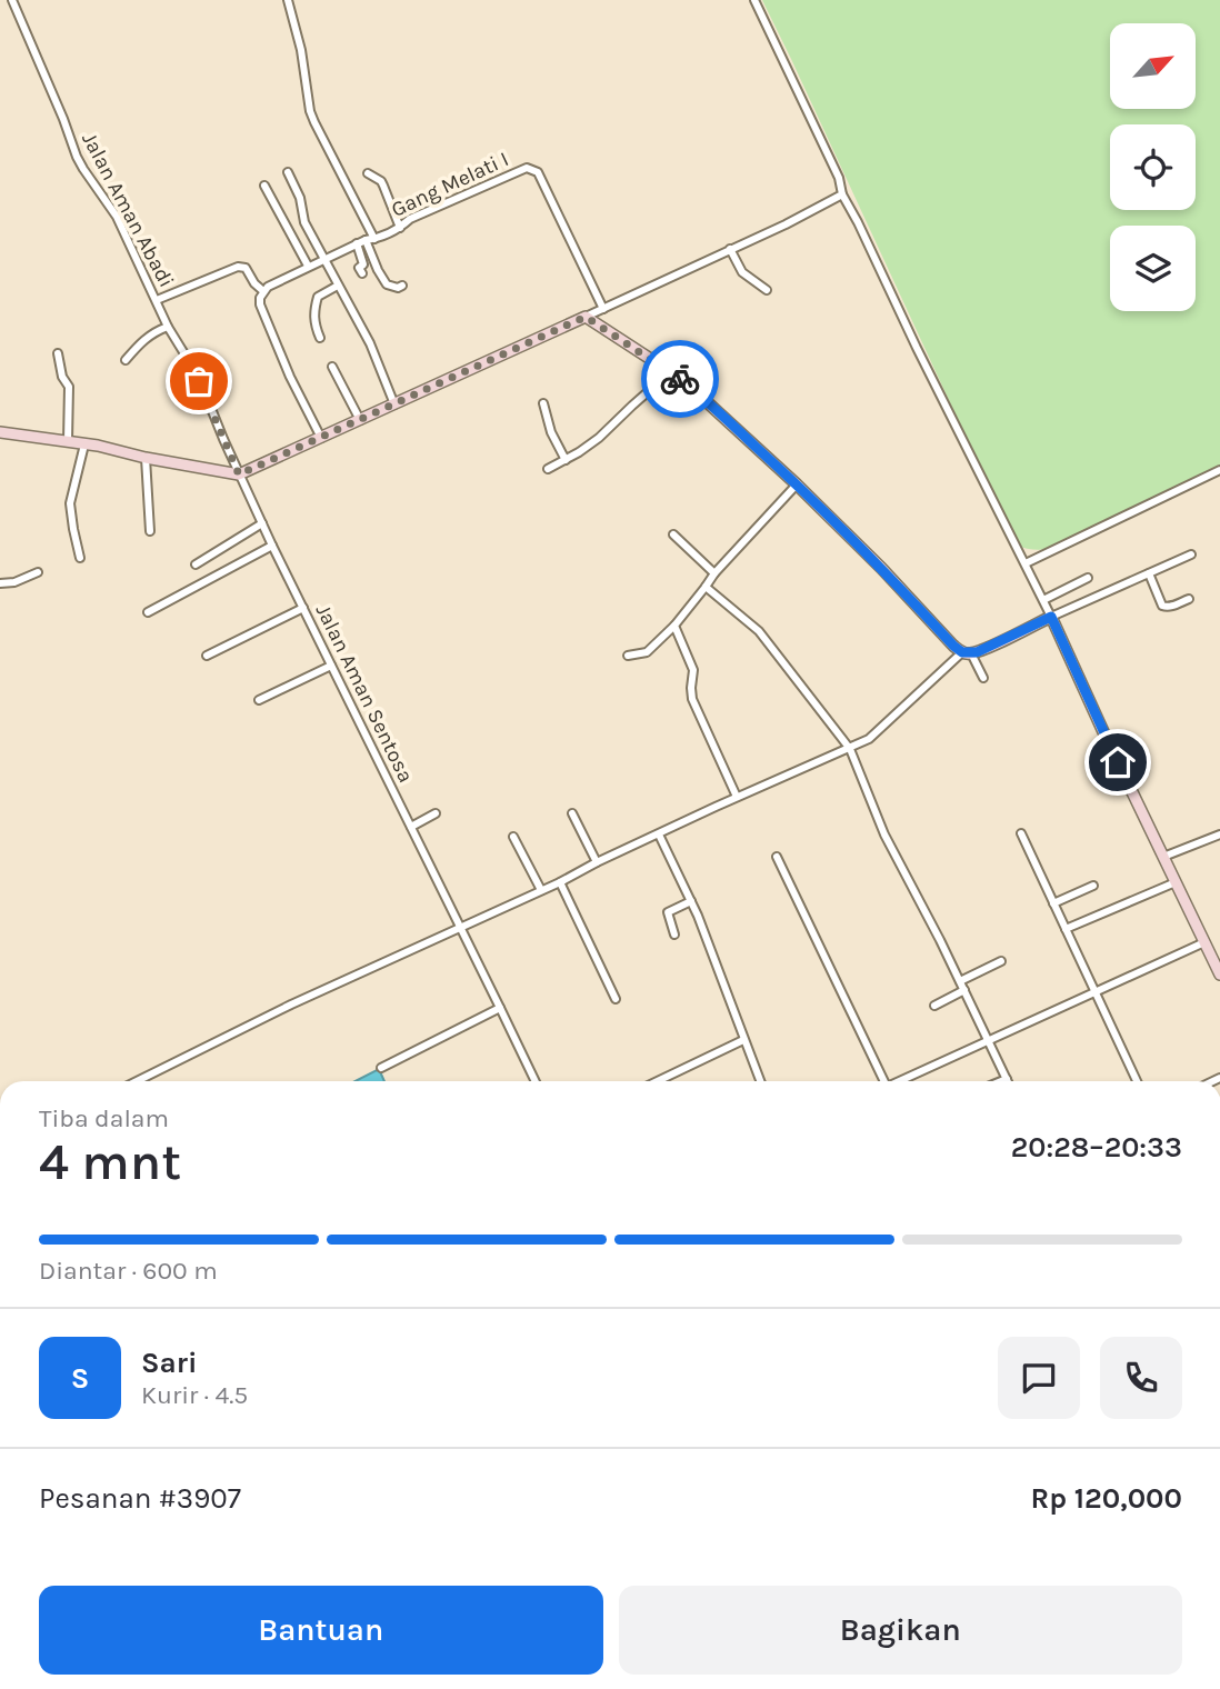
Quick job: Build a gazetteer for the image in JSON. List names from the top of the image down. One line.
{"streets":{"street":["Gang Melati I","Jalan Aman Abadi","Jalan Aman Sentosa"]},"crossings":[["Jalan Aman Abadi","Jalan Aman Sentosa"]],"north":"top right","page":{"heading":["4 mnt","Tiba dalam","20:28–20:33"],"panel":["Sari","Kurir · 4.5","Pesanan #3907","Rp 120,000"],"bar":"Diantar · 600 m","round":"S","buttons":["Bantuan","Bagikan"]}}
